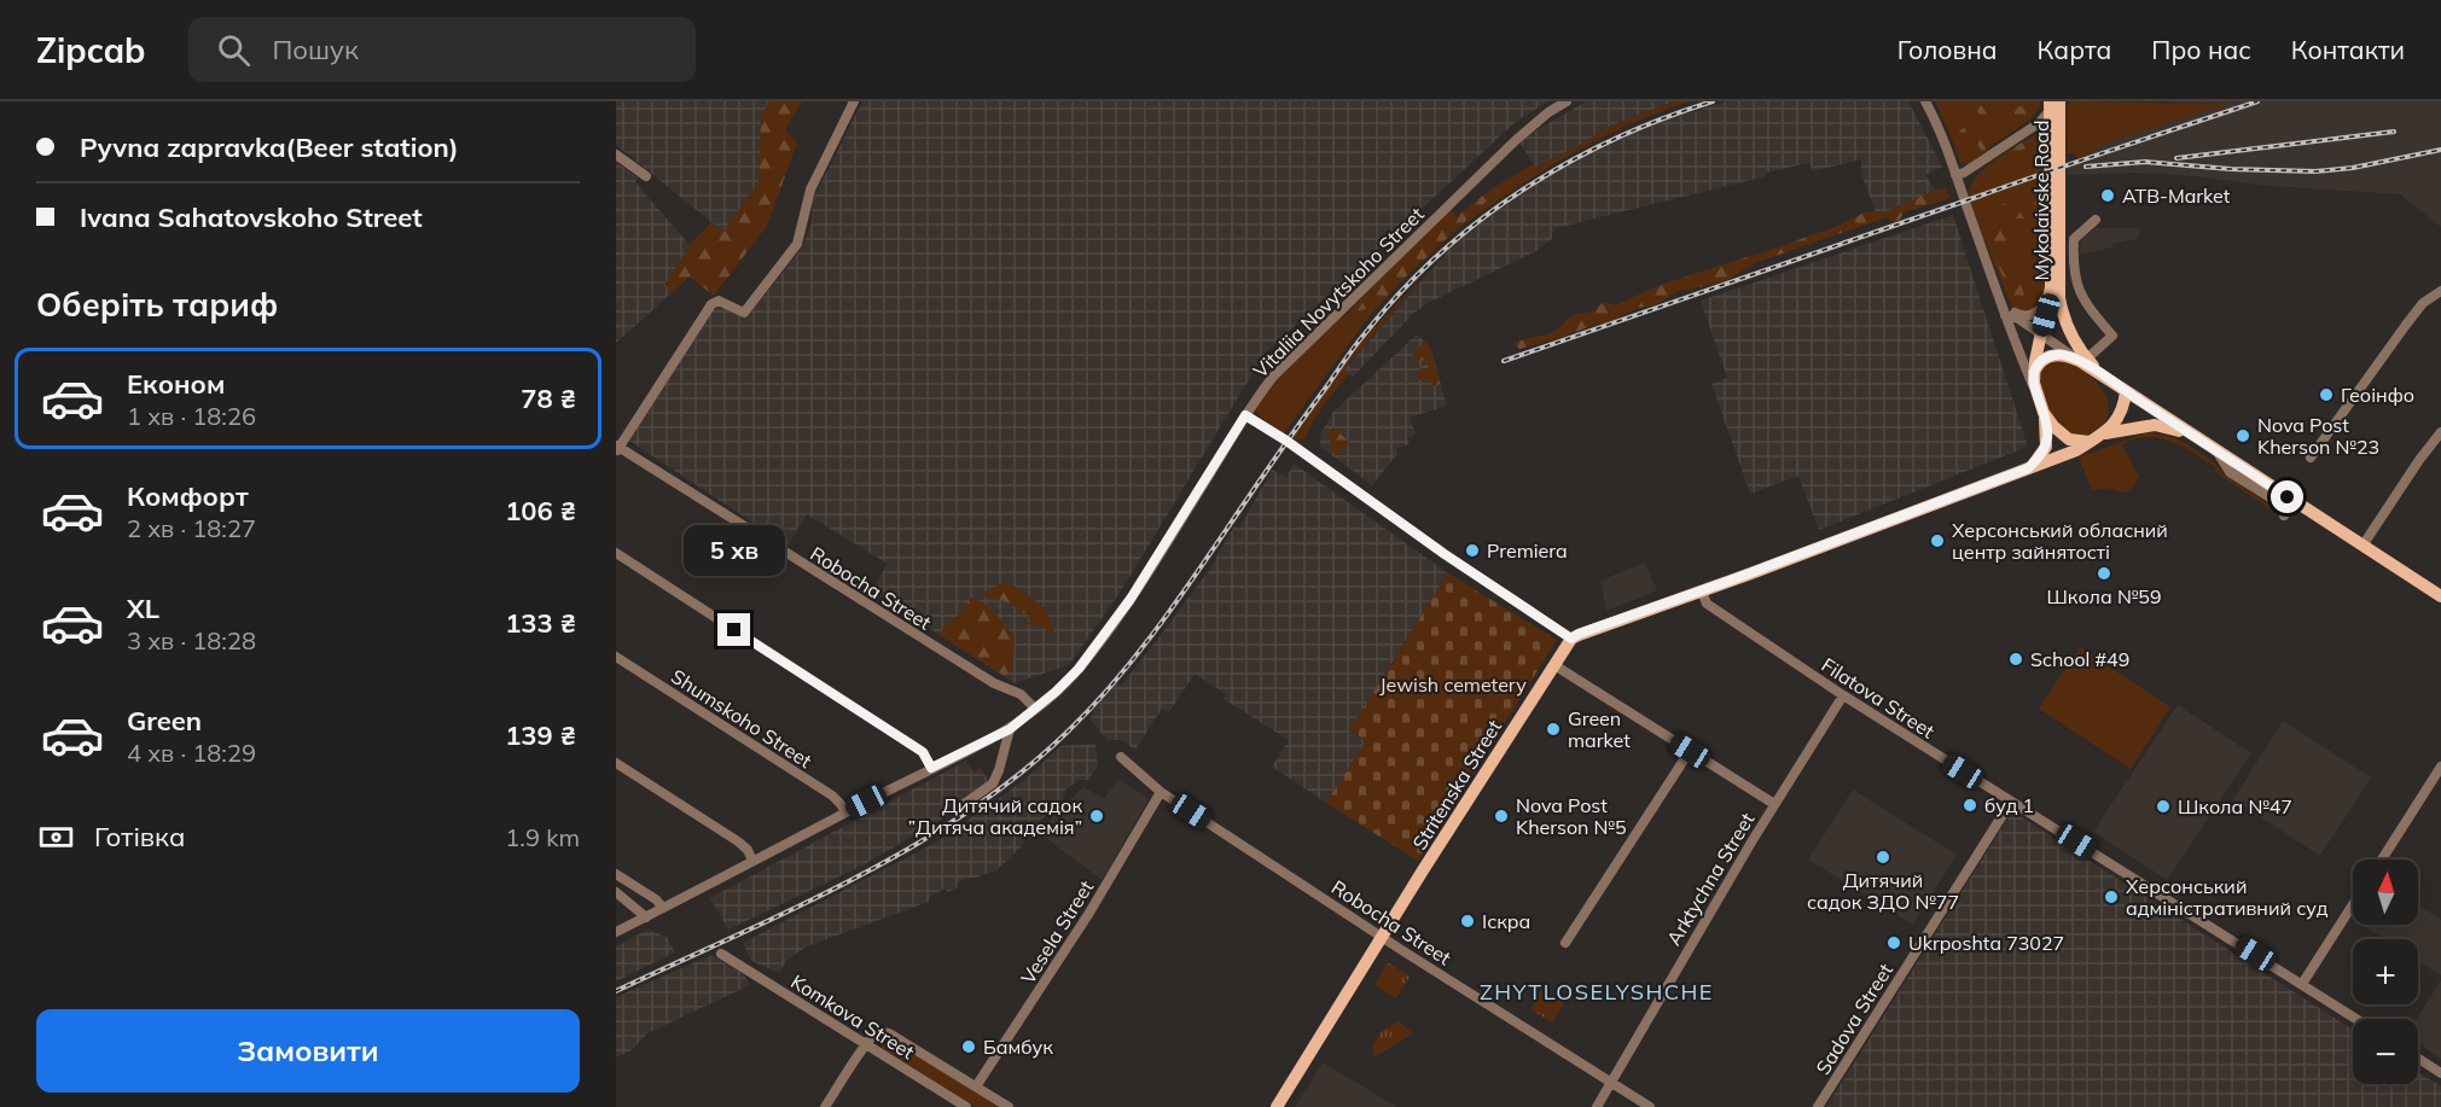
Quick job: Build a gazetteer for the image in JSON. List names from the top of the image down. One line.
{"streets":{"main road":["Mykolaivske Road","Stritenska Street"],"street":["Vitaliia Novytskoho Street","Robocha Street","Filatova Street","Shumskoho Street","Arktychna Street","Vesela Street","Komkova Street","Sadova Street"]},"crossings":[["Vitaliia Novytskoho Street","Robocha Street"],["Vitaliia Novytskoho Street","Shumskoho Street"],["Robocha Street","Stritenska Street"],["Robocha Street","Arktychna Street"],["Robocha Street","Vesela Street"],["Filatova Street","Arktychna Street"],["Filatova Street","Sadova Street"],["Vesela Street","Komkova Street"]],"districts":["ZHYTLOSELYSHCHE"],"parks":["Jewish cemetery"],"places":["ATB-Market","Геоінфо","Nova Post Kherson №23","Херсонський обласний центр зайнятості","Premiera","Школа №59","School #49","Green market","буд 1","Школа №47","Дитячий садок ”Дитяча академія”","Nova Post Kherson №5","Дитячий садок ЗДО №77","Херсонський адміністративний суд","Іскра","Ukrposhta 73027","Бамбук"],"north":"top","page":{"header":"Zipcab","search":"Пошук","nav":["Головна","Карта","Про нас","Контакти"],"banner":["Pyvna zapravka(Beer station)","Ivana Sahatovskoho Street"],"heading":"Оберіть тариф","list":[{"name":"Економ","note":"1 хв · 18:26","value":"78 ₴"},{"name":"Комфорт","note":"2 хв · 18:27","value":"106 ₴"},{"name":"XL","note":"3 хв · 18:28","value":"133 ₴"},{"name":"Green","note":"4 хв · 18:29","value":"139 ₴"}],"bubble":"5 хв","pay":["Готівка","1.9 km"],"map_buttons":["+","−"],"buttons":"Замовити"}}
